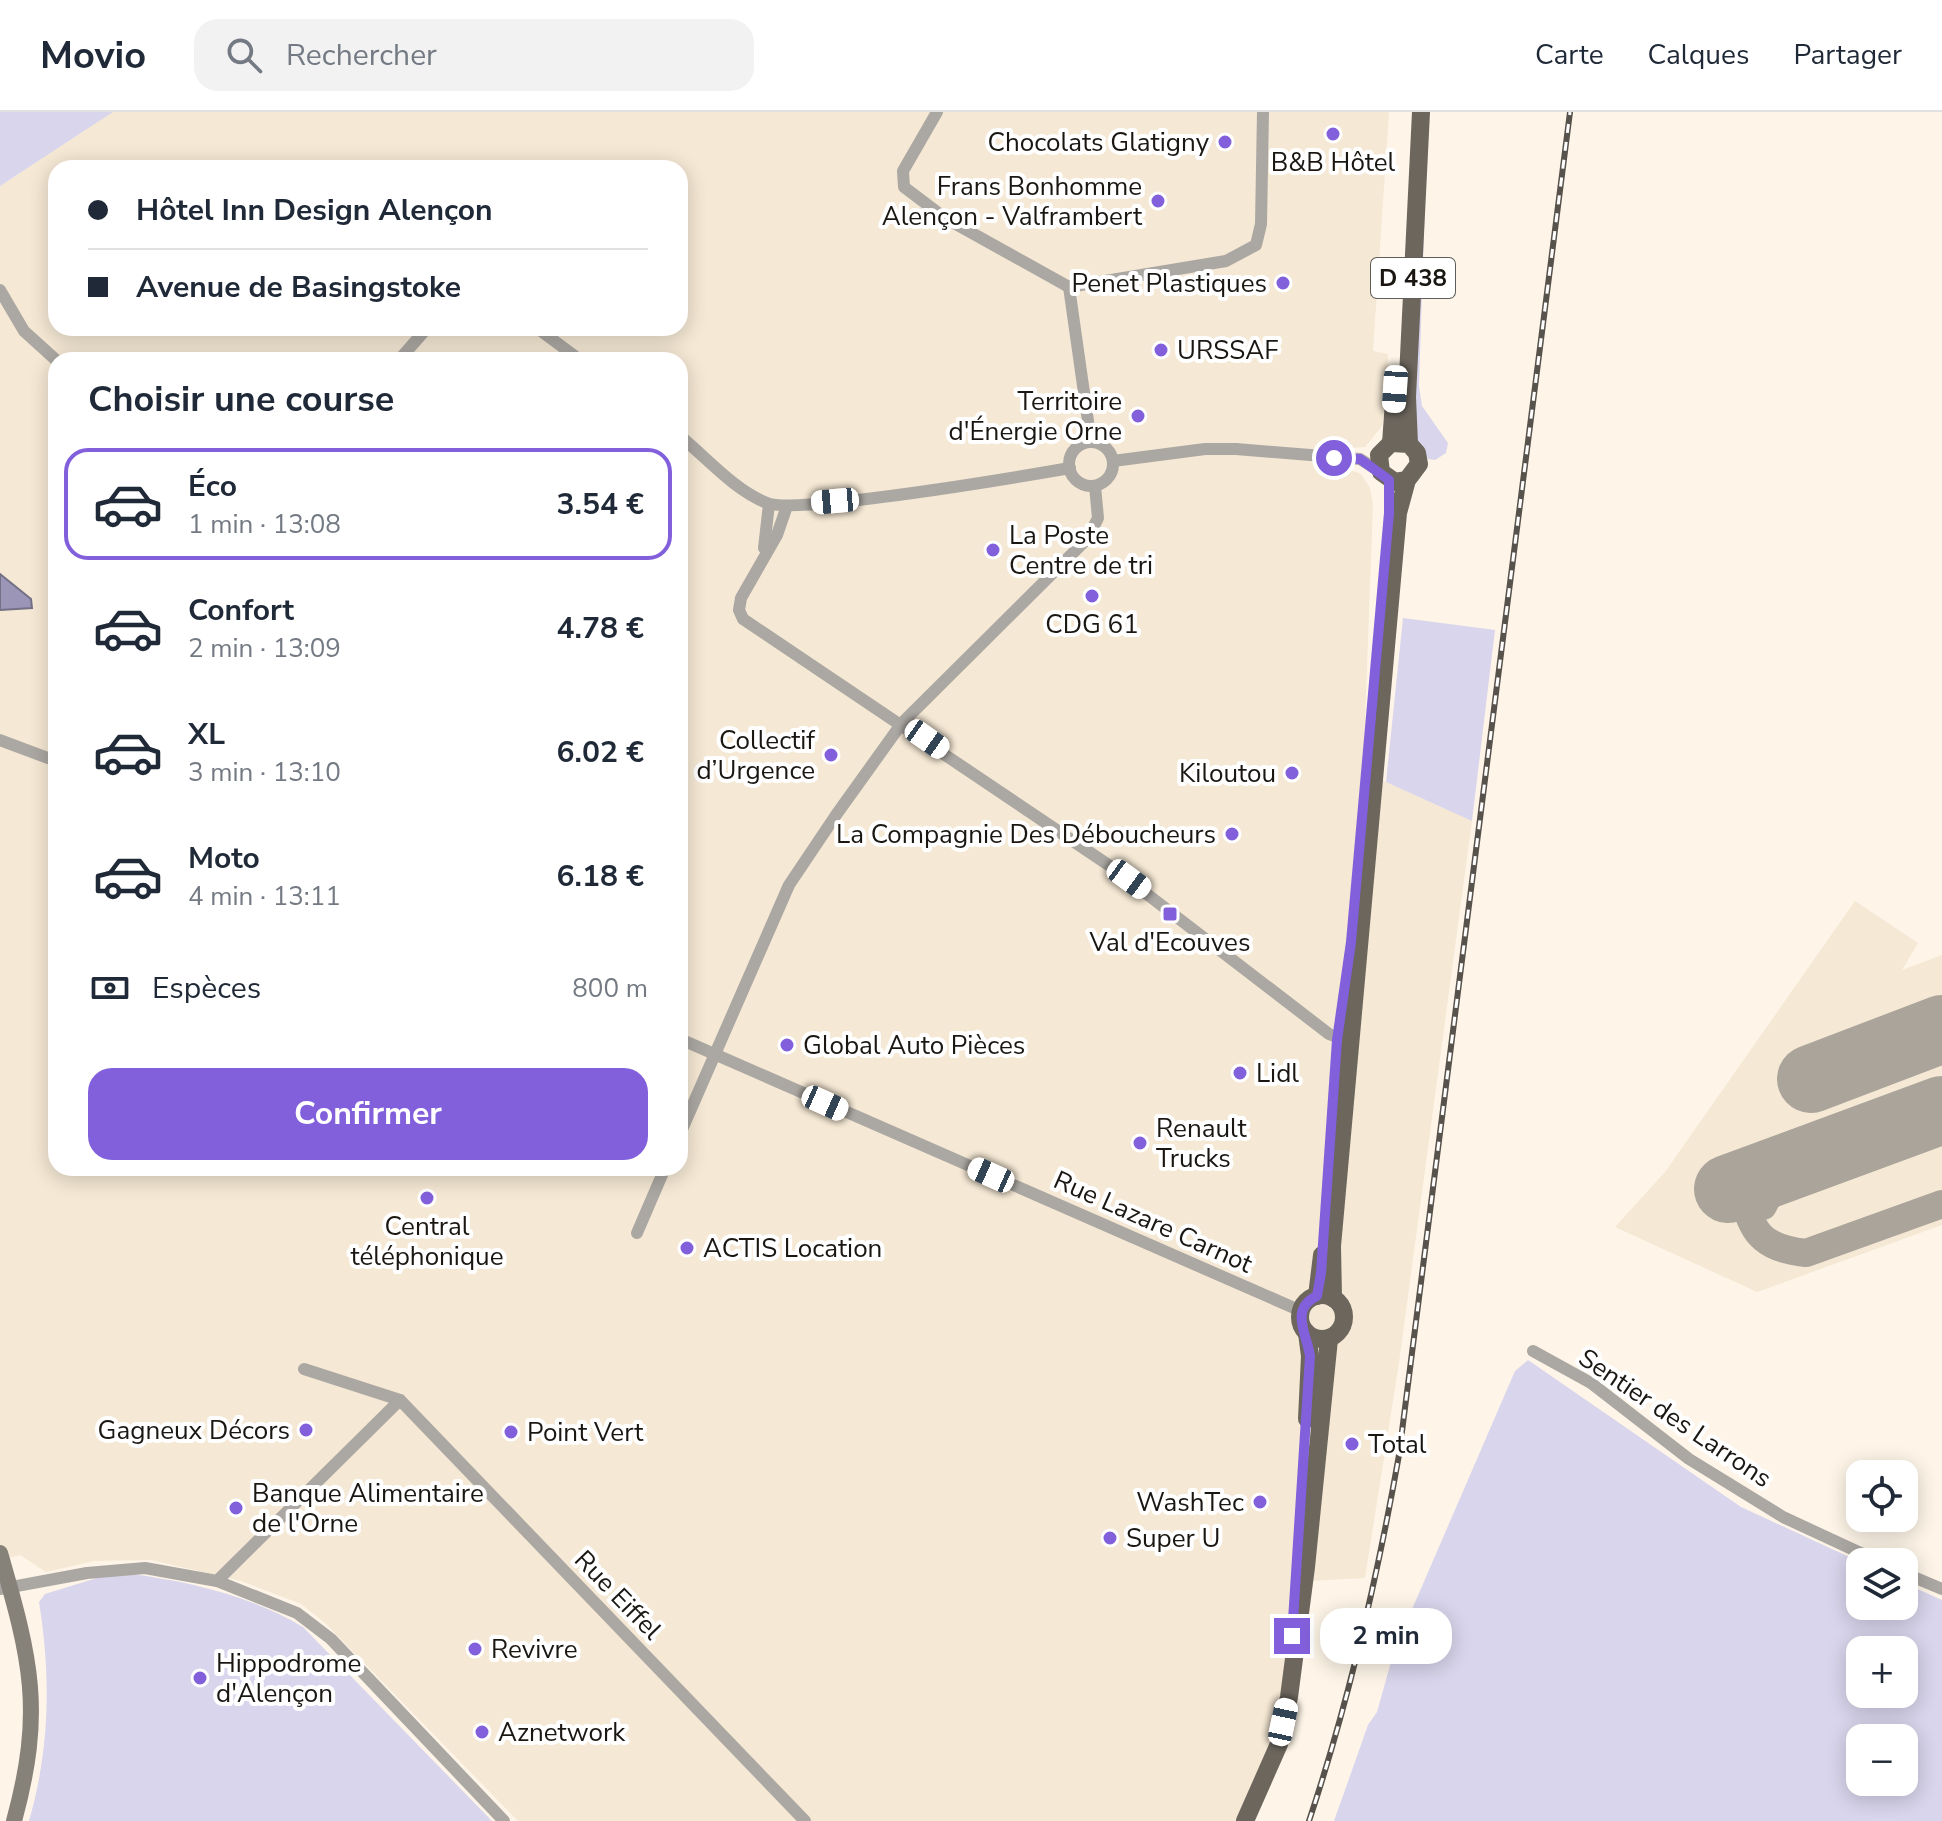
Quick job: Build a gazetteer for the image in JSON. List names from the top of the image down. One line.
{"streets":{"main road":["D 438"],"street":["Rue Lazare Carnot","Sentier des Larrons","Rue Eiffel"]},"places":{"other":["B&B Hôtel","Chocolats Glatigny","Frans Bonhomme Alençon - Valframbert","Penet Plastiques","URSSAF","Territoire d'Énergie Orne","La Poste Centre de tri","CDG 61","Collectif d’Urgence","Kiloutou","La Compagnie Des Déboucheurs","Global Auto Pièces","Lidl","Renault Trucks","Central téléphonique","ACTIS Location","Gagneux Décors","Point Vert","Total","WashTec","Banque Alimentaire de l'Orne","Super U","Revivre","Hippodrome d'Alençon","Aznetwork"],"transit":["Val d'Ecouves"]},"page":{"header":"Movio","search":"Rechercher","nav":["Carte","Calques","Partager"],"banner":["Hôtel Inn Design Alençon","Avenue de Basingstoke"],"heading":"Choisir une course","list":[{"name":"Éco","note":"1 min · 13:08","value":"3.54 €"},{"name":"Confort","note":"2 min · 13:09","value":"4.78 €"},{"name":"XL","note":"3 min · 13:10","value":"6.02 €"},{"name":"Moto","note":"4 min · 13:11","value":"6.18 €"}],"pay":["Espèces","800 m"],"buttons":"Confirmer","map_buttons":["+","−"],"bubble":"2 min"}}
